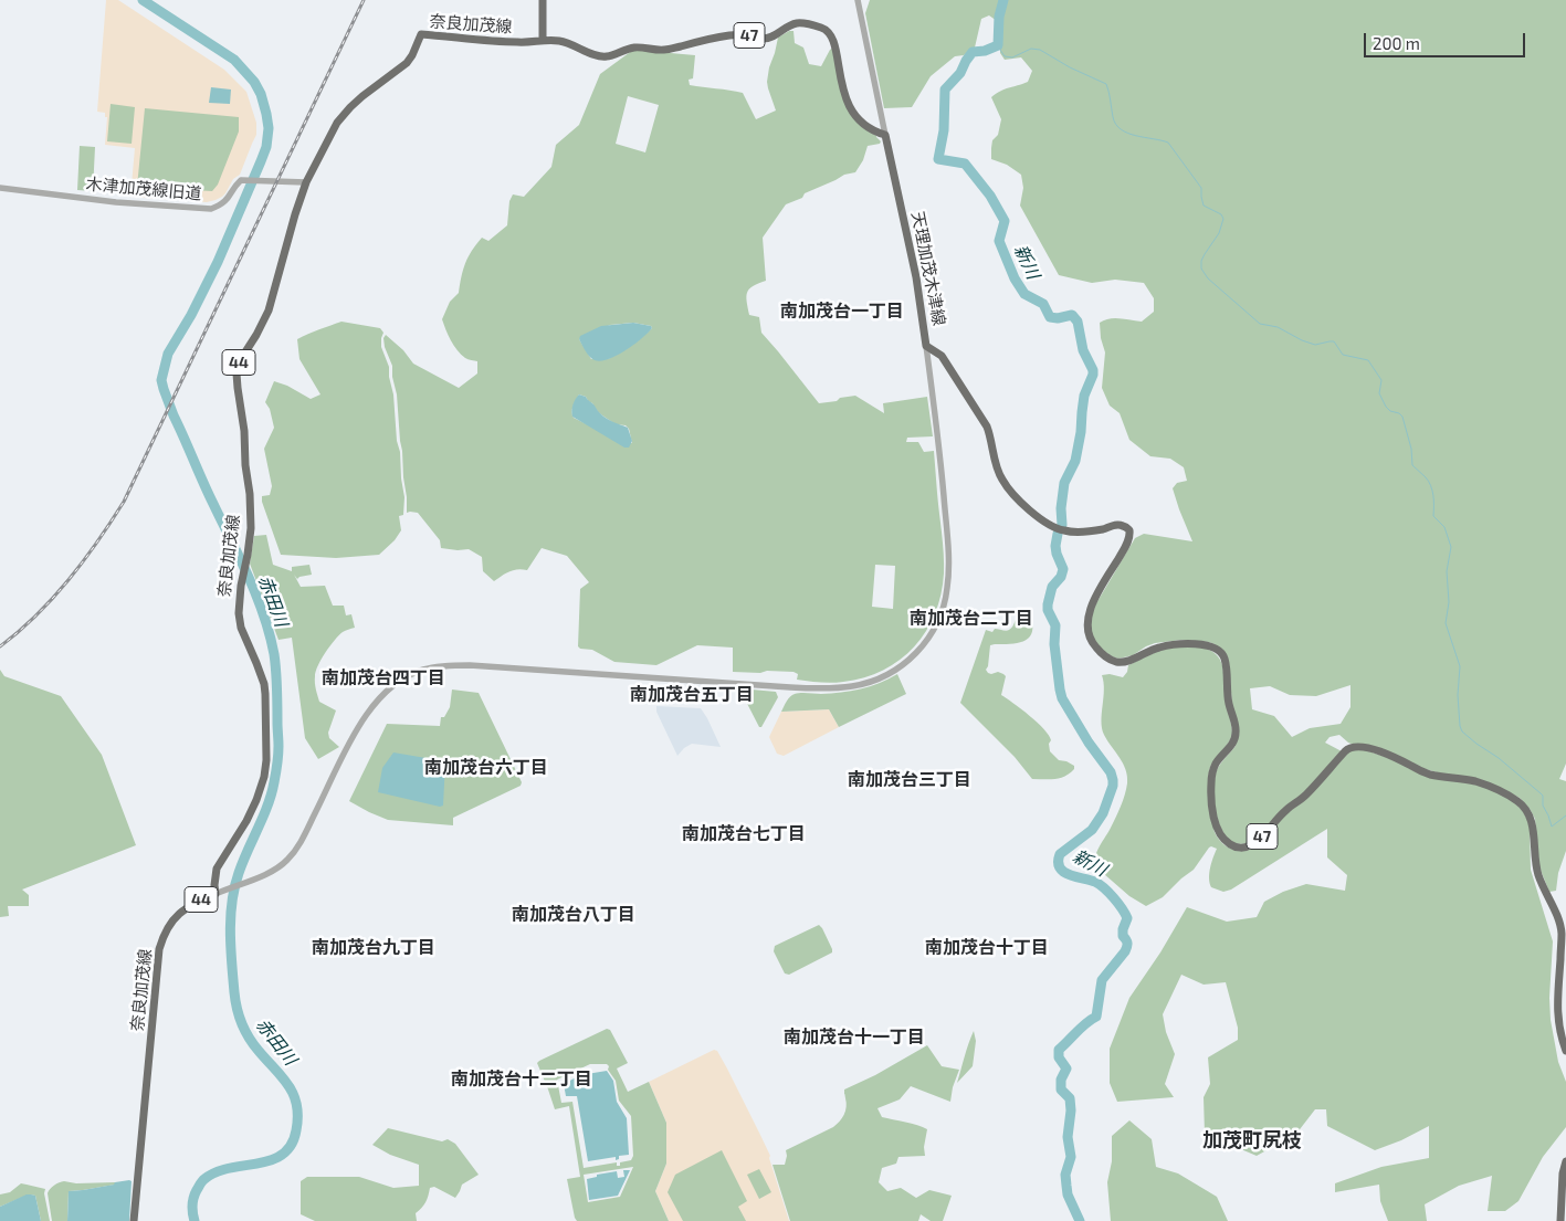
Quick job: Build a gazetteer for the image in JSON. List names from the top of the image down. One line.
{"streets":{"main road":["奈良加茂線","47","天理加茂木津線","44"],"street":["木津加茂線旧道"]},"crossings":[["奈良加茂線","47"],["奈良加茂線","木津加茂線旧道"],["47","天理加茂木津線"]],"districts":["南加茂台一丁目","南加茂台二丁目","南加茂台四丁目","南加茂台五丁目","南加茂台六丁目","南加茂台三丁目","南加茂台七丁目","南加茂台八丁目","南加茂台九丁目","南加茂台十丁目","南加茂台十一丁目","南加茂台十二丁目","加茂町尻枝"],"water":["新川","赤田川"],"scale_bar":"200 m"}
